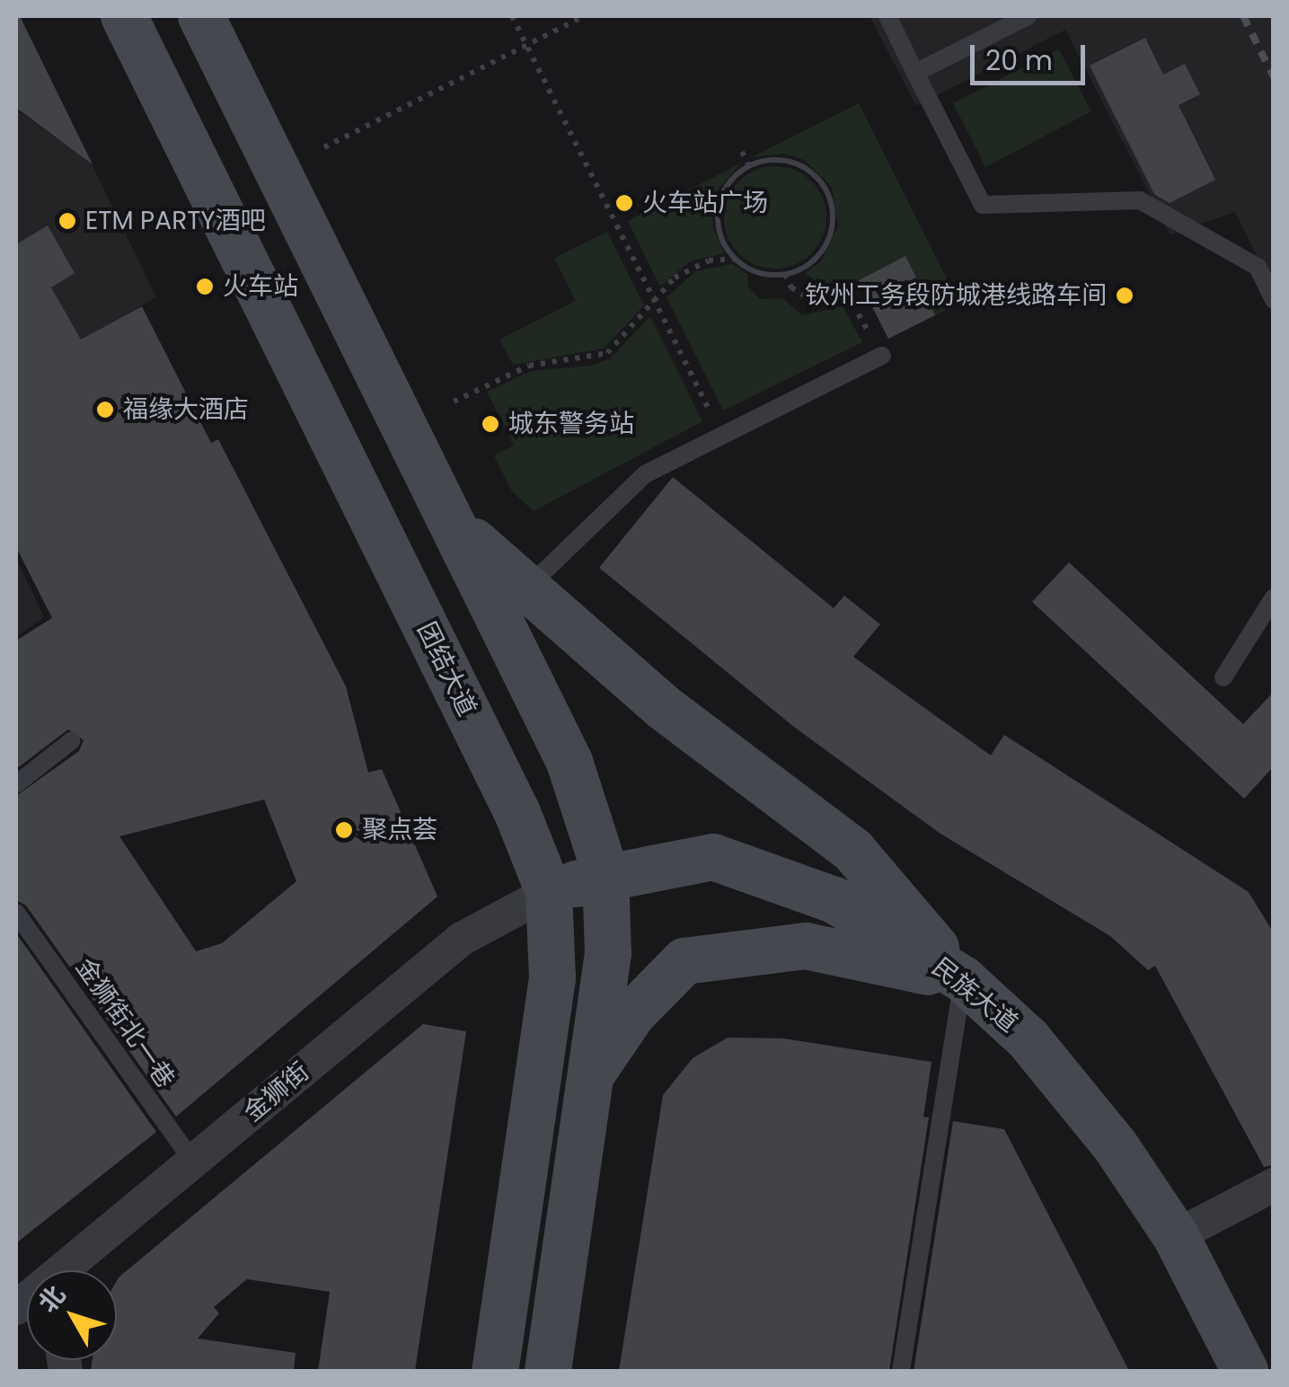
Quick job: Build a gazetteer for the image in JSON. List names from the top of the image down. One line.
{"streets":{"main road":["团结大道","民族大道"],"street":["金狮街"],"lane":["金狮街北一巷"]},"crossings":[["团结大道","民族大道"],["团结大道","金狮街"],["民族大道","金狮街"],["金狮街北一巷","金狮街"]],"places":["火车站广场","ETM PARTY酒吧","火车站","钦州工务段防城港线路车间","福缘大酒店","城东警务站","聚点荟"],"scale_bar":"20 m","north":"top left"}
